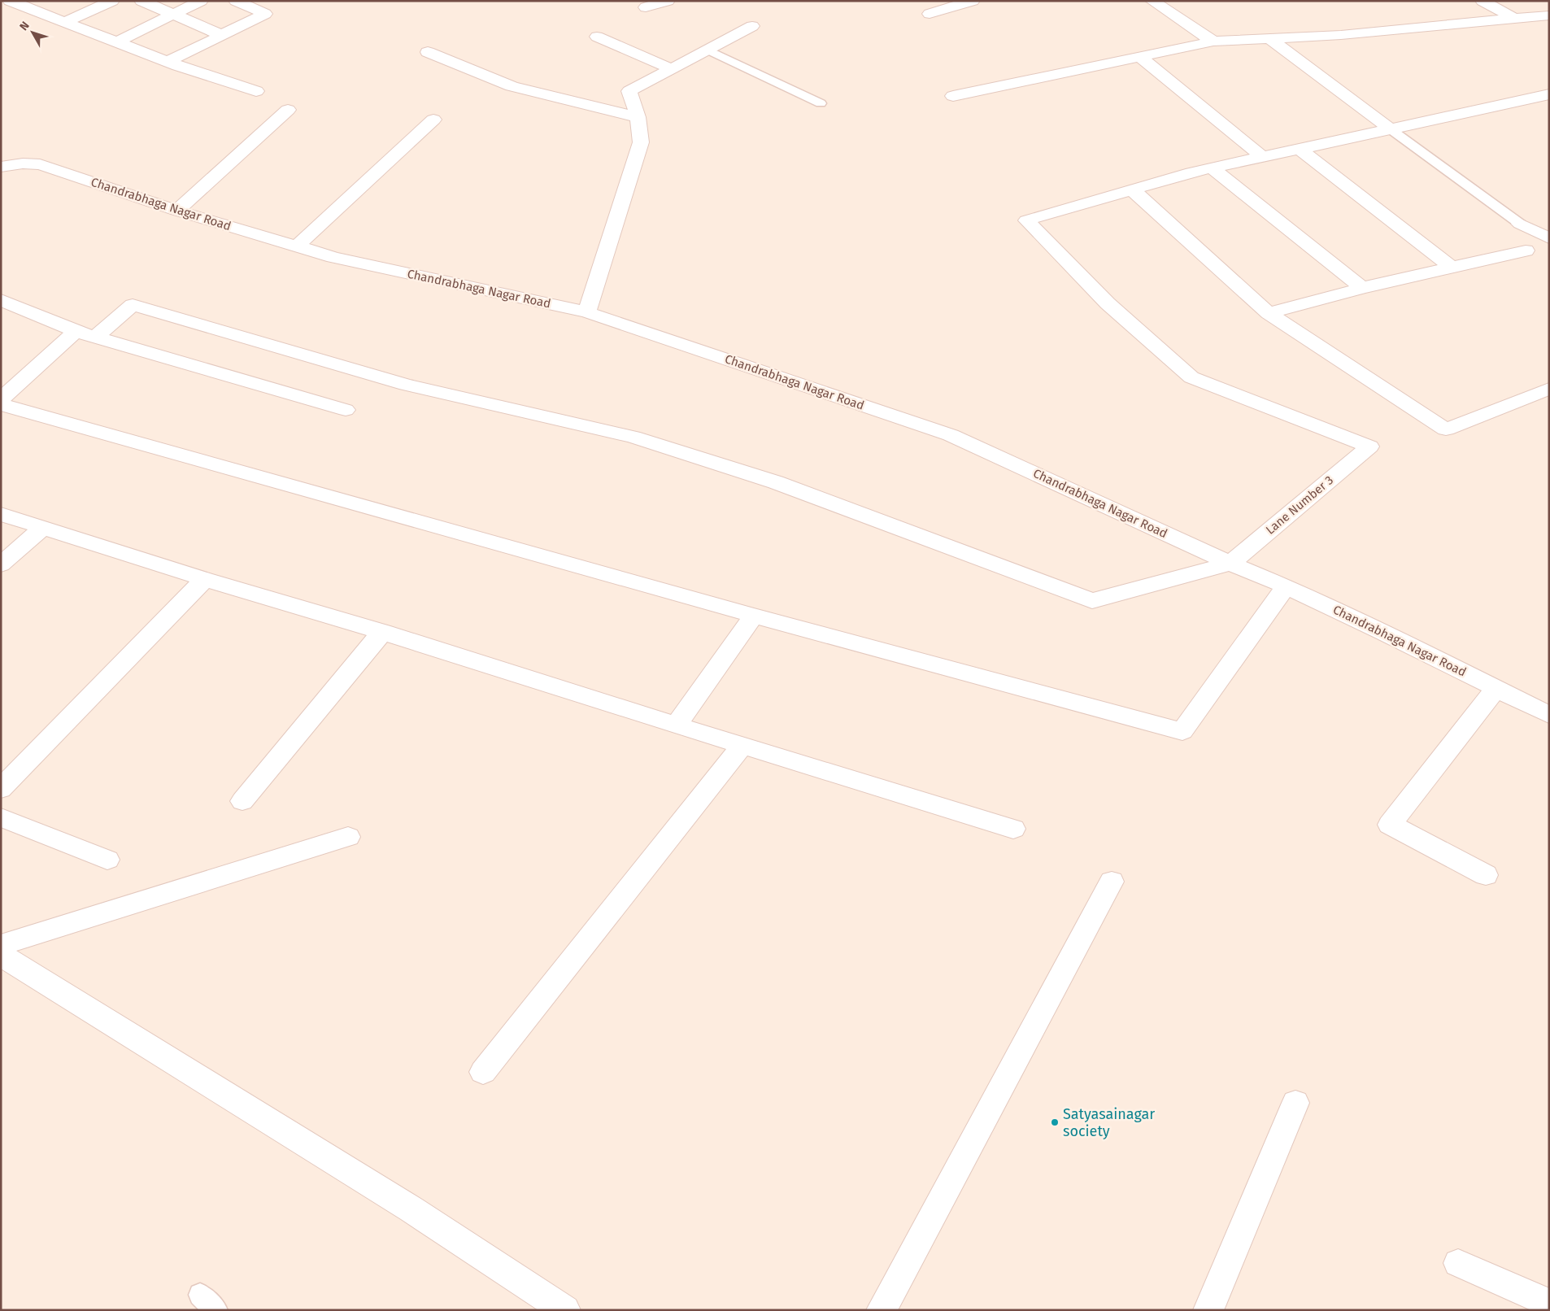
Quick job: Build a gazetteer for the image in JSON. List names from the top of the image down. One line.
{"streets":{"street":["Chandrabhaga Nagar Road","Lane Number 3"]},"crossings":[["Chandrabhaga Nagar Road","Lane Number 3"]],"places":["Satyasainagar society"],"north":"top left"}
